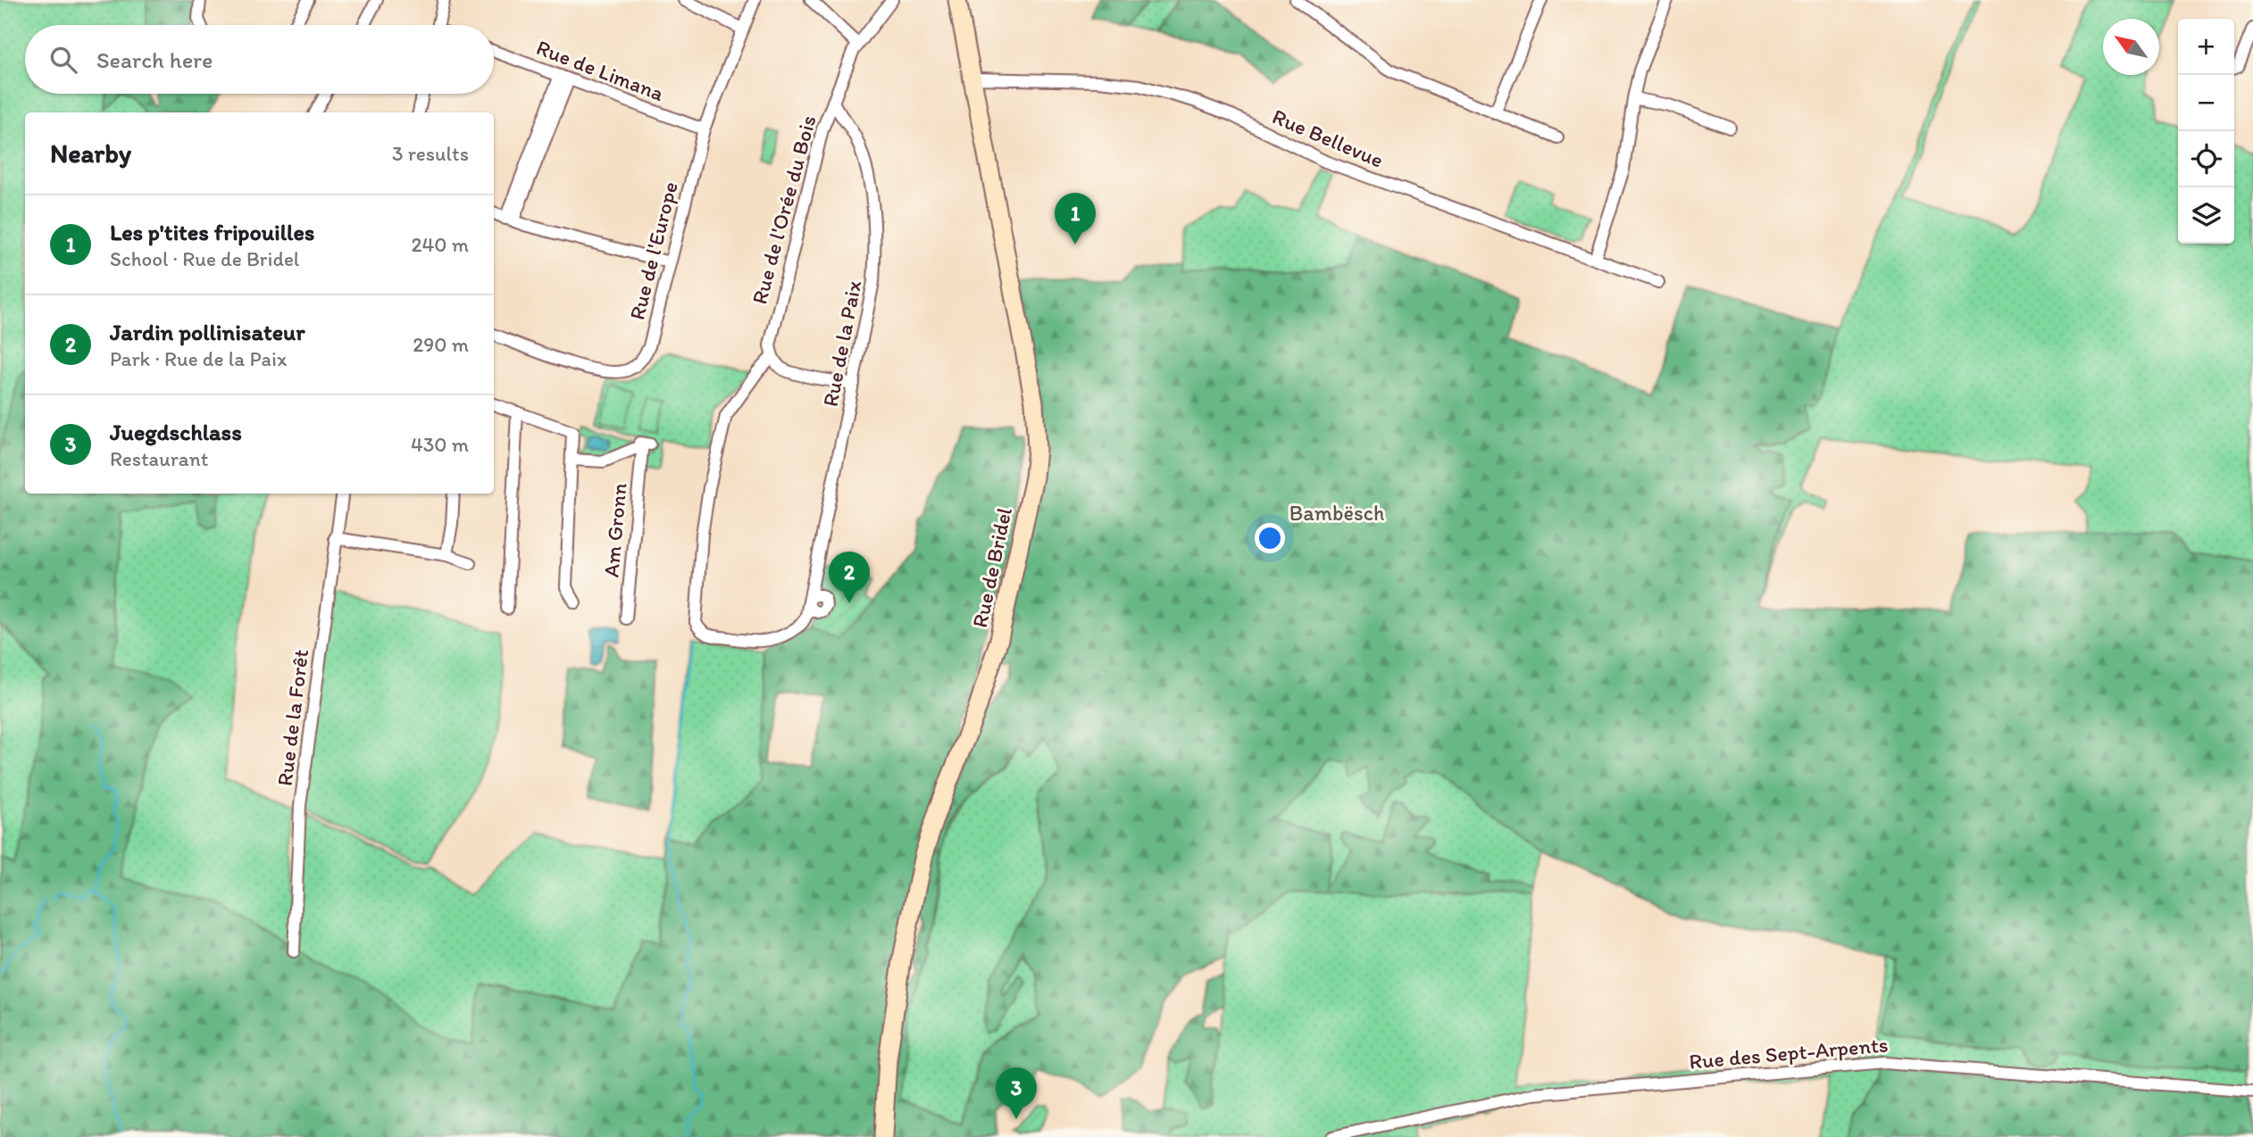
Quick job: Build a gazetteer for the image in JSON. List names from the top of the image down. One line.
{"streets":{"main road":["Rue de Bridel"],"street":["Rue de Limana","Rue Bellevue","Rue de l'Orée du Bois","Rue de l'Europe","Rue de la Paix","Am Gronn","Rue de la Forêt","Rue des Sept-Arpents"]},"crossings":[["Rue de Limana","Rue de l'Europe"],["Rue Bellevue","Rue de Bridel"],["Rue de l'Orée du Bois","Rue de la Paix"]],"parks":["Bambësch"],"north":"top left","page":{"map_buttons":["+","−"],"search":"Search here","heading":["Nearby","3 results"],"pins":["1","2","3"],"list":[{"mark":"1","name":"Les p'tites fripouilles","note":"School · Rue de Bridel","value":"240 m"},{"mark":"2","name":"Jardin pollinisateur","note":"Park · Rue de la Paix","value":"290 m"},{"mark":"3","name":"Juegdschlass","note":"Restaurant","value":"430 m"}]}}
